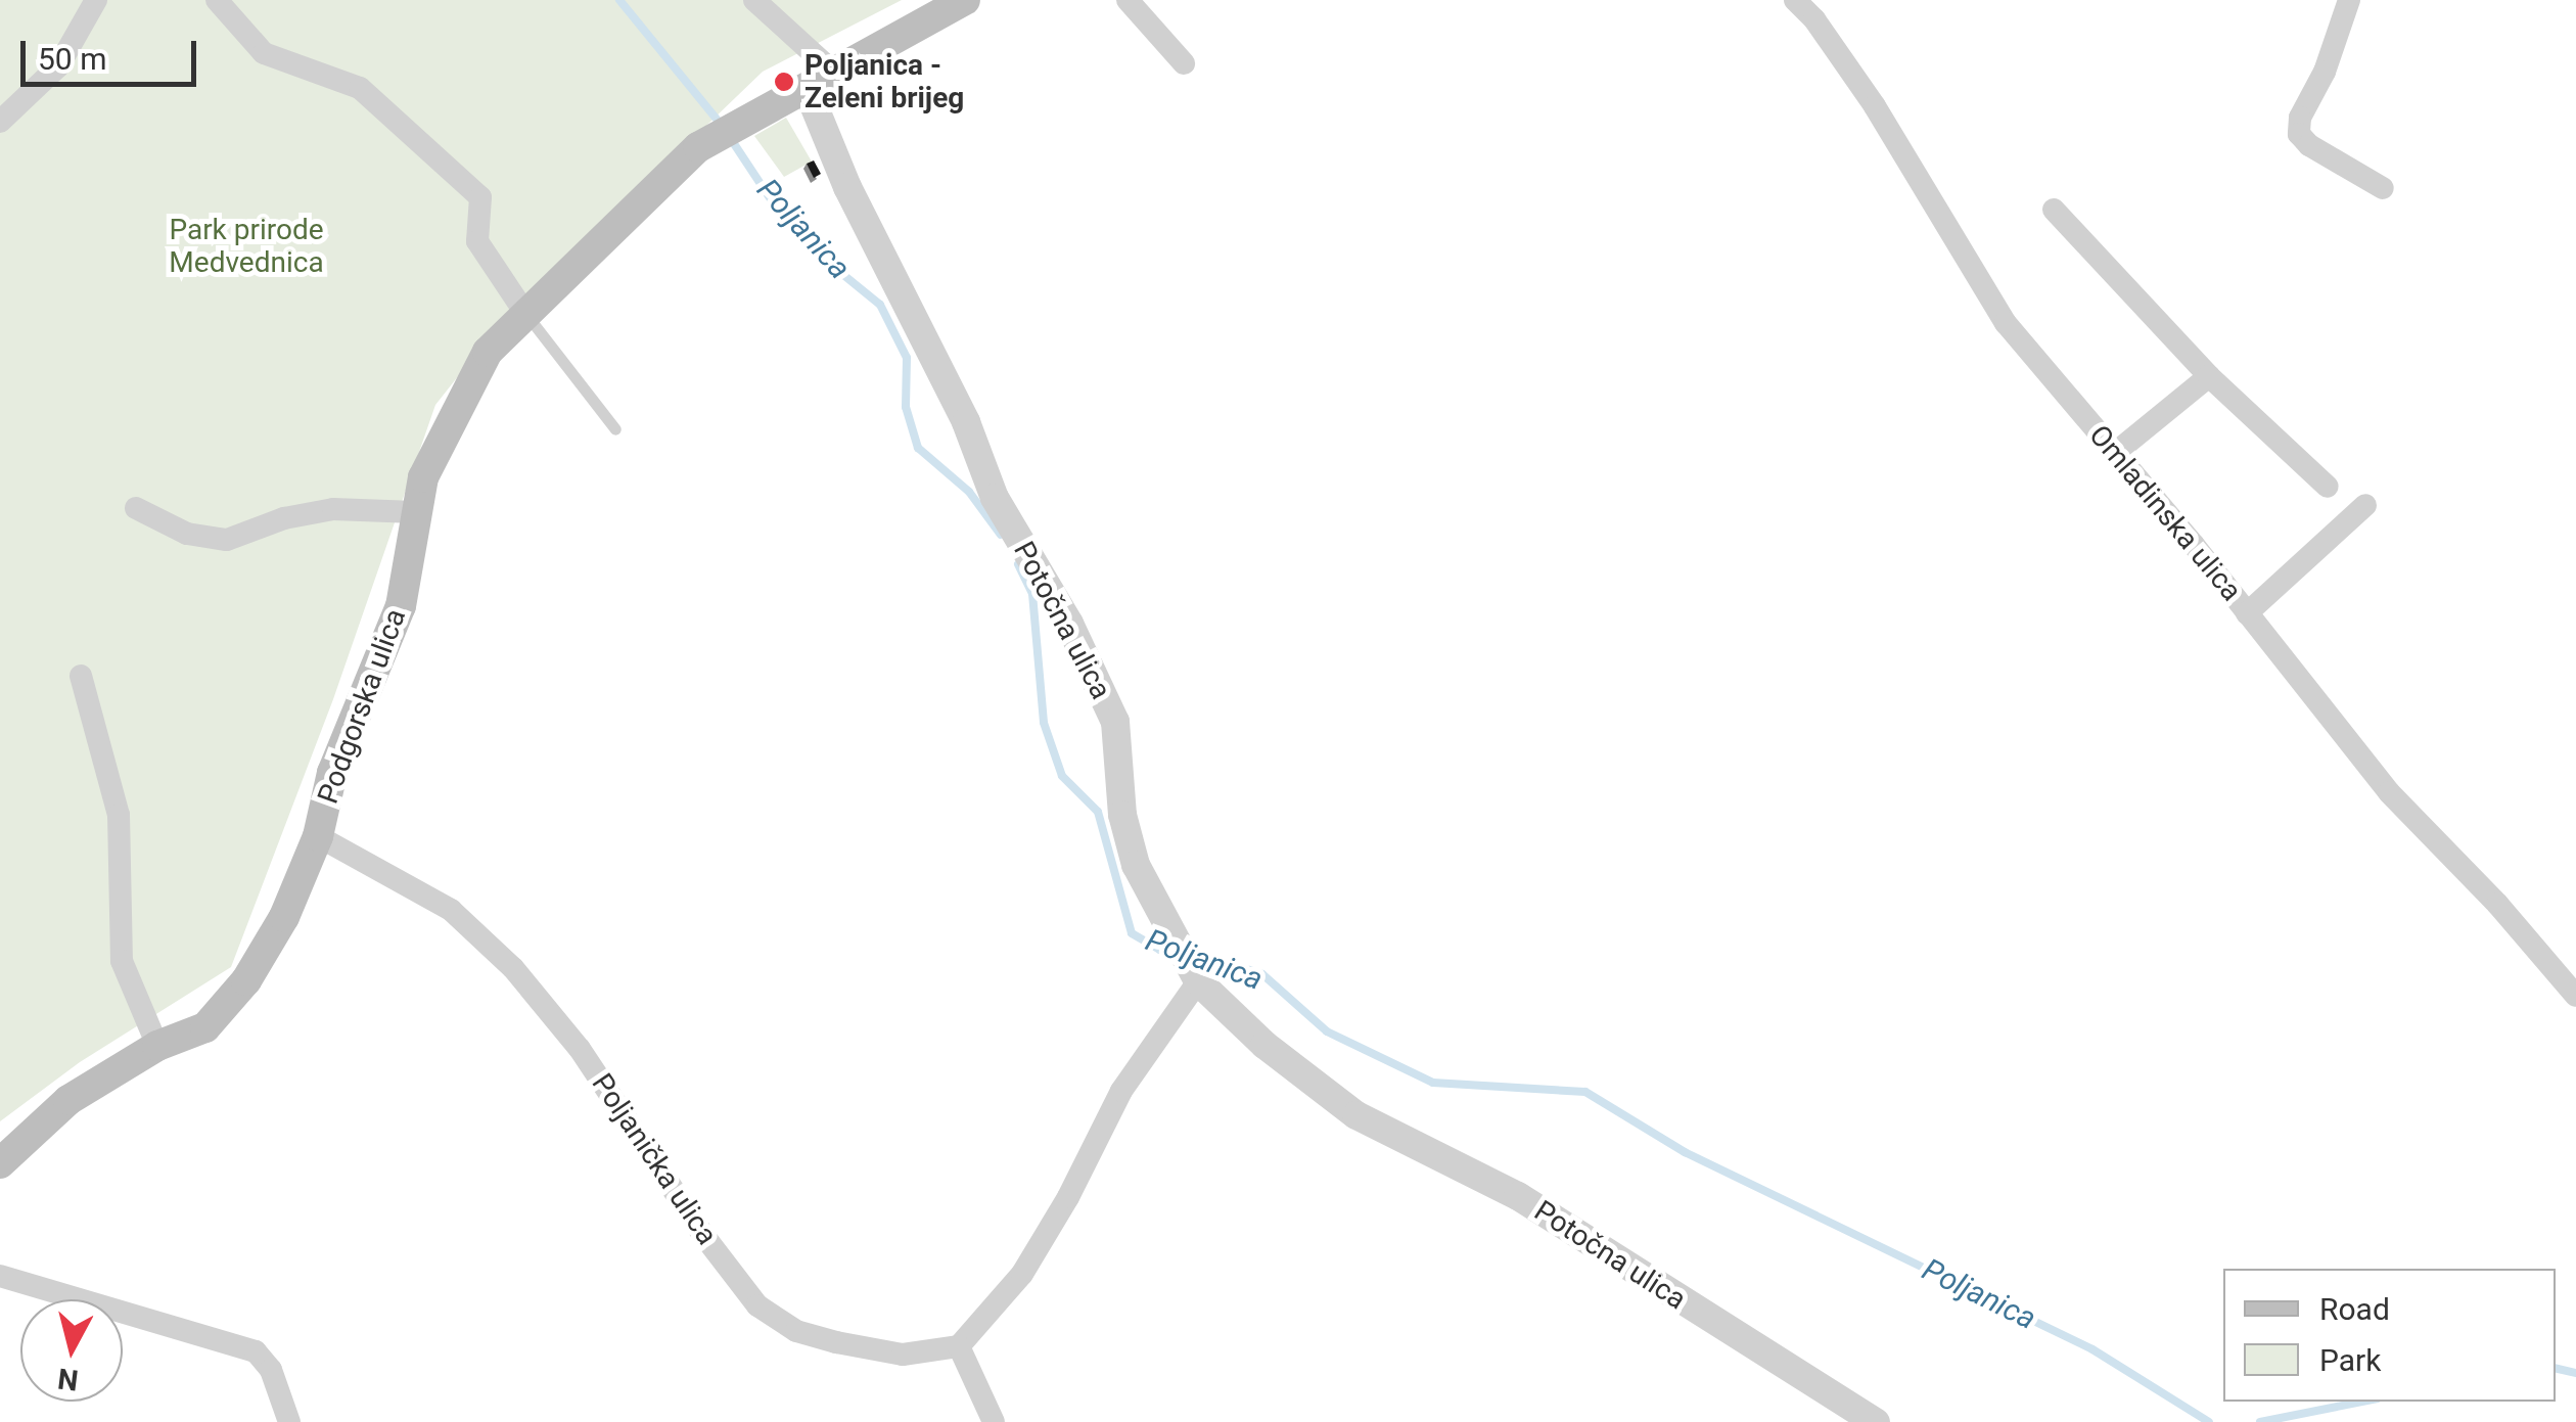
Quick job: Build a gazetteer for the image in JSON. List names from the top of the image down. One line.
{"streets":{"main road":["Podgorska ulica"],"street":["Omladinska ulica","Potočna ulica","Poljanička ulica"]},"crossings":[["Potočna ulica","Podgorska ulica"],["Podgorska ulica","Poljanička ulica"]],"water":["Poljanica"],"parks":["Park prirode Medvednica"],"places":["Poljanica - Zeleni brijeg"],"legend":["Road","Park"],"scale_bar":"50 m","north":"bottom"}
